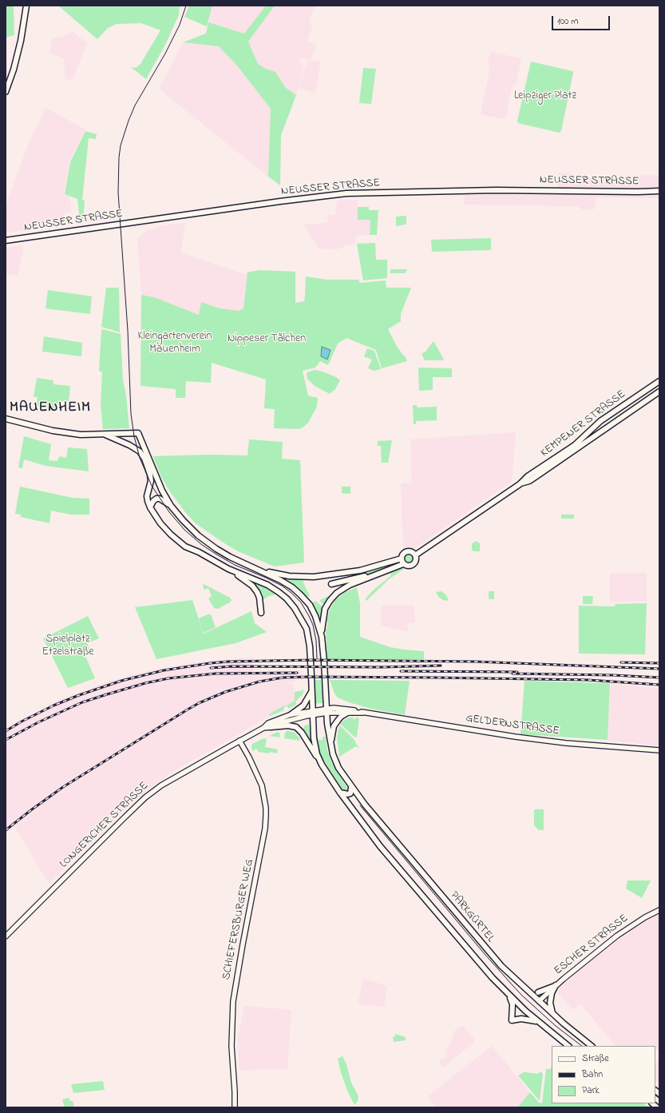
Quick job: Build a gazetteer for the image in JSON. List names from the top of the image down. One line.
{"streets":{"main road":["NEUSSER STRASSE","KEMPENER STRASSE","PARKGÜRTEL"],"street":["GELDERNSTRASSE","LONGERICHER STRASSE","SCHIEFERSBURGER WEG","ESCHER STRASSE"]},"crossings":[["KEMPENER STRASSE","PARKGÜRTEL"],["GELDERNSTRASSE","LONGERICHER STRASSE"],["GELDERNSTRASSE","PARKGÜRTEL"],["LONGERICHER STRASSE","PARKGÜRTEL"],["LONGERICHER STRASSE","SCHIEFERSBURGER WEG"],["PARKGÜRTEL","ESCHER STRASSE"]],"districts":["MAUENHEIM"],"parks":["Leipziger Platz","Kleingartenverein Mauenheim","Nippeser Tälchen","Spielplatz Etzelstraße"],"legend":["Straße","Bahn","Park"],"scale_bar":"100 m"}
